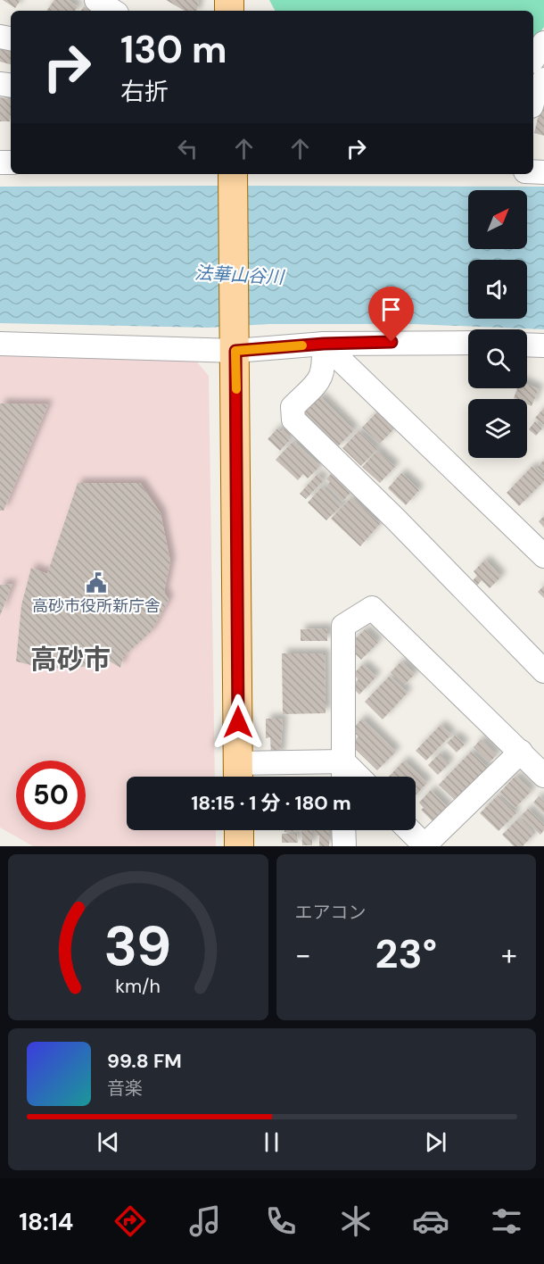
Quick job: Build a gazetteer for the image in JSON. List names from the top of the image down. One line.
{"districts":["高砂市"],"water":["法華山谷川"],"places":{"public building":["高砂市役所新庁舎"]},"north":"top right","page":{"turn":["130 m","右折"],"limit":"50","trip":"18:15 · 1 分 · 180 m","tile":"エアコン","heat":["−","23°","+"],"song":["99.8 FM","音楽"],"tabs":"18:14","gauge":["39","km/h"]}}
